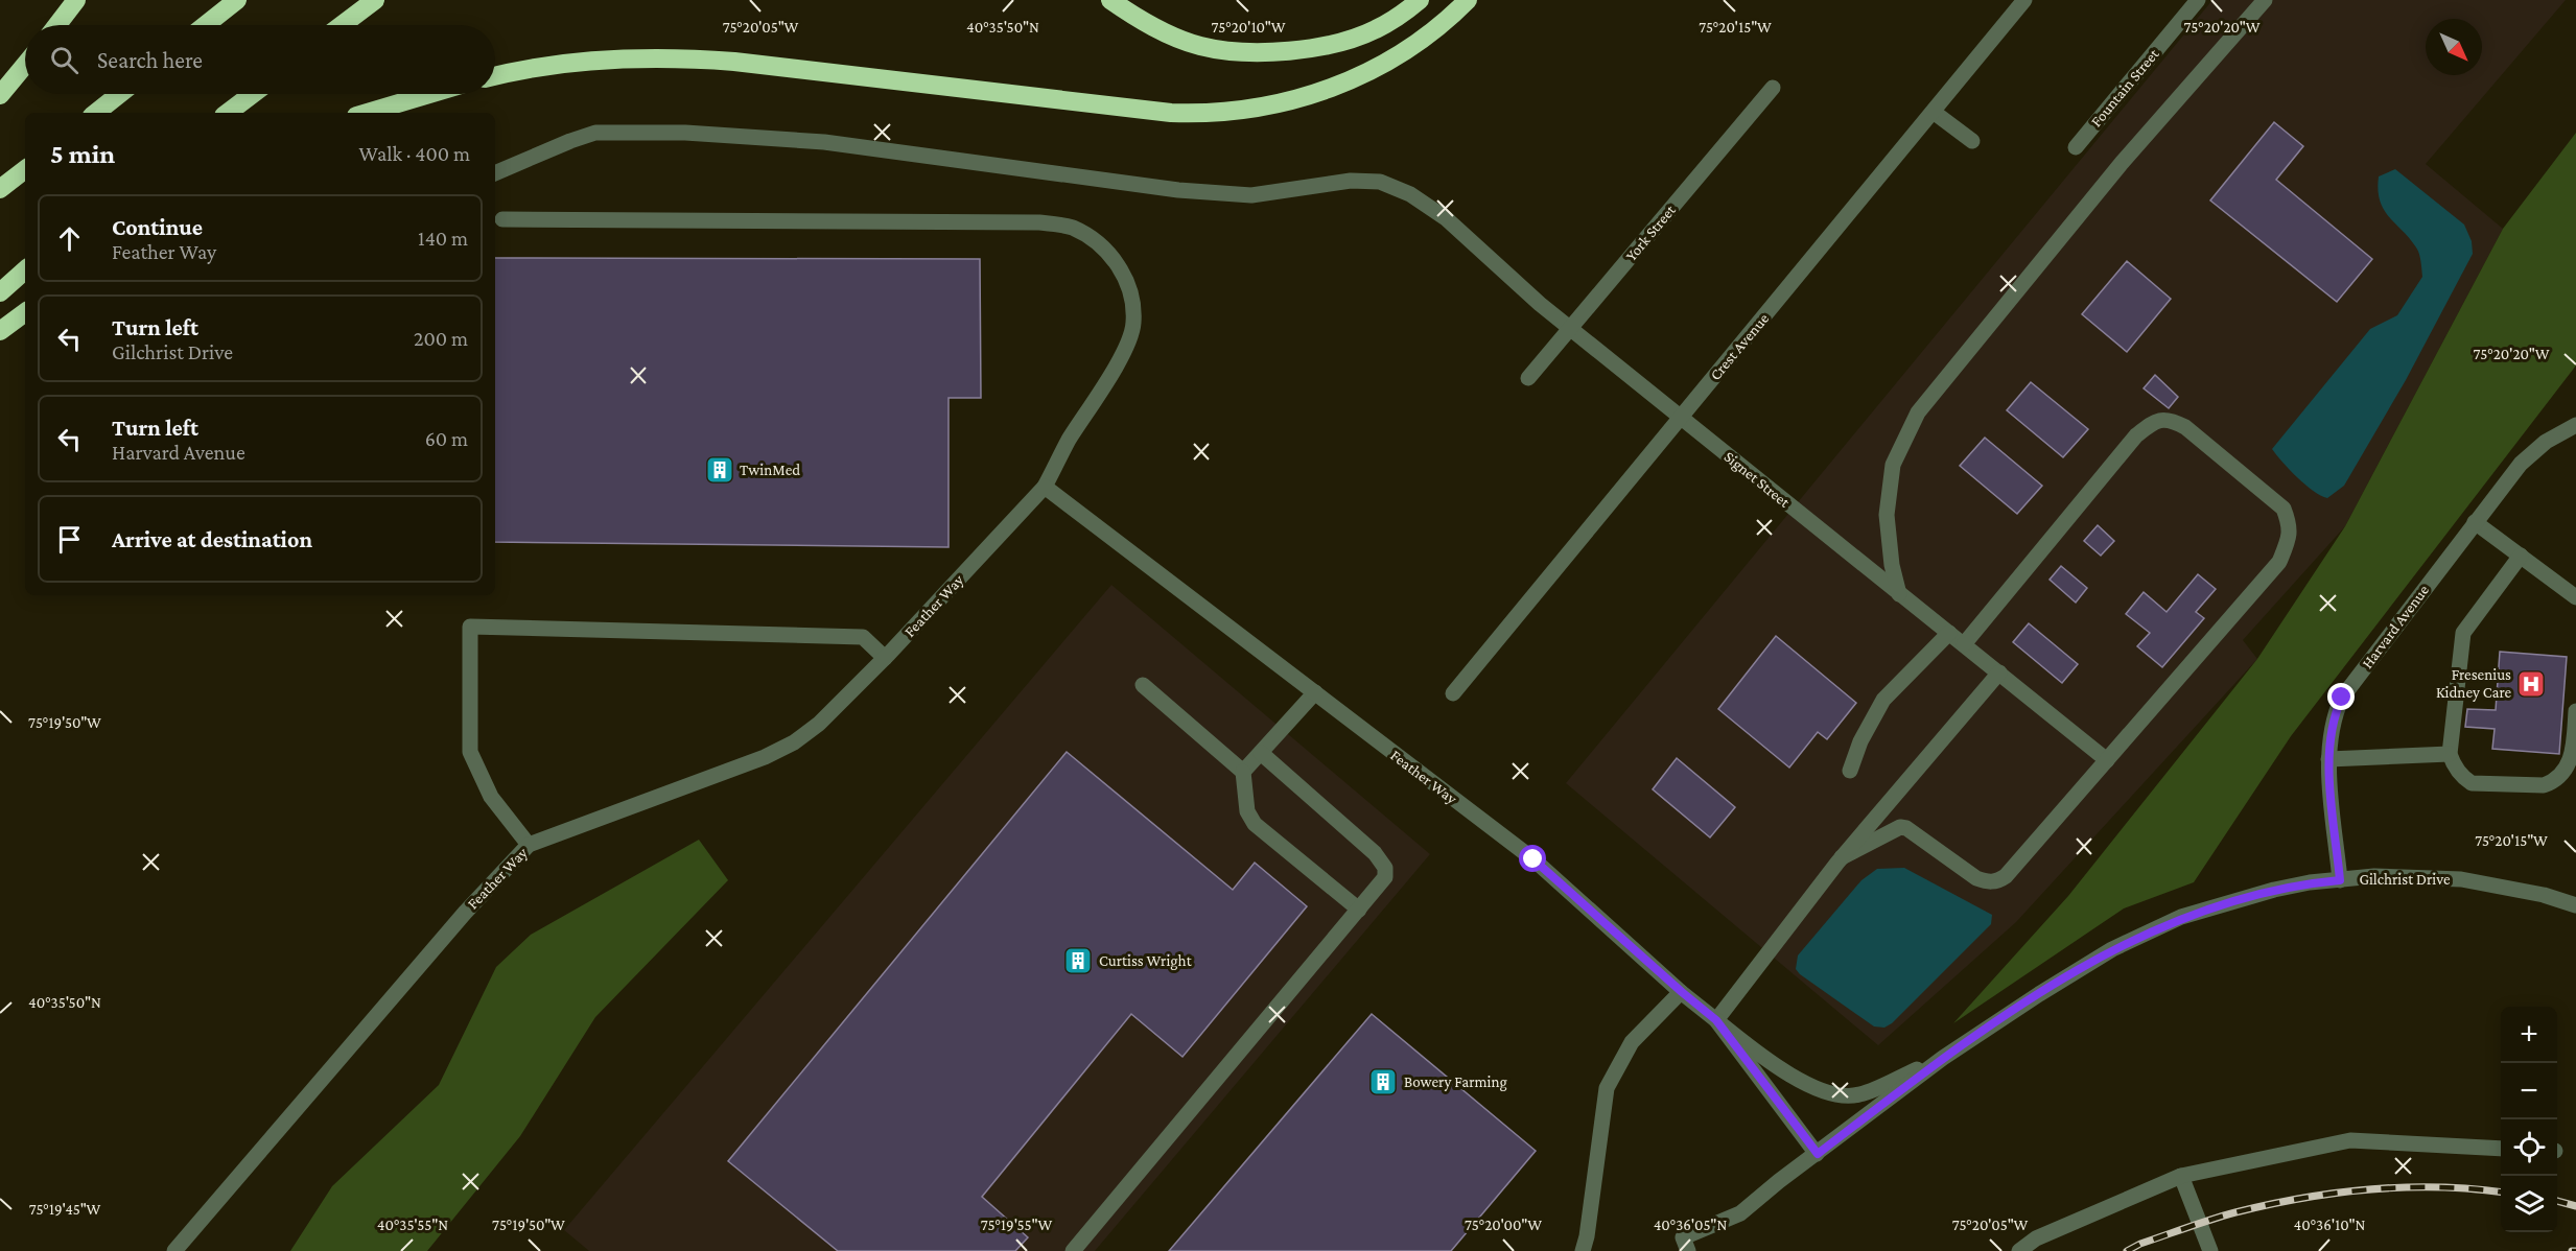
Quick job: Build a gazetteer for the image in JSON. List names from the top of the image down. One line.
{"streets":{"street":["Fountain Street","York Street","Crest Avenue","Signet Street","Feather Way","Harvard Avenue","Gilchrist Drive"]},"crossings":[["York Street","Signet Street"],["Crest Avenue","Signet Street"],["Feather Way","Gilchrist Drive"],["Harvard Avenue","Gilchrist Drive"]],"places":{"building":["TwinMed","Curtiss Wright","Bowery Farming"],"hospital":["Fresenius Kidney Care"]},"north":"bottom right","page":{"search":"Search here","heading":["5 min","Walk · 400 m"],"list":[["Continue","Feather Way","140 m"],["Turn left","Gilchrist Drive","200 m"],["Turn left","Harvard Avenue","60 m"],"Arrive at destination"],"map_buttons":["+","−"]},"coordinates":["75°20'05\"W","40°35'50\"N","75°20'10\"W","75°20'15\"W","75°20'20\"W","75°19'50\"W","75°19'45\"W","40°35'55\"N","75°19'55\"W","75°20'00\"W","40°36'05\"N","40°36'10\"N"]}
